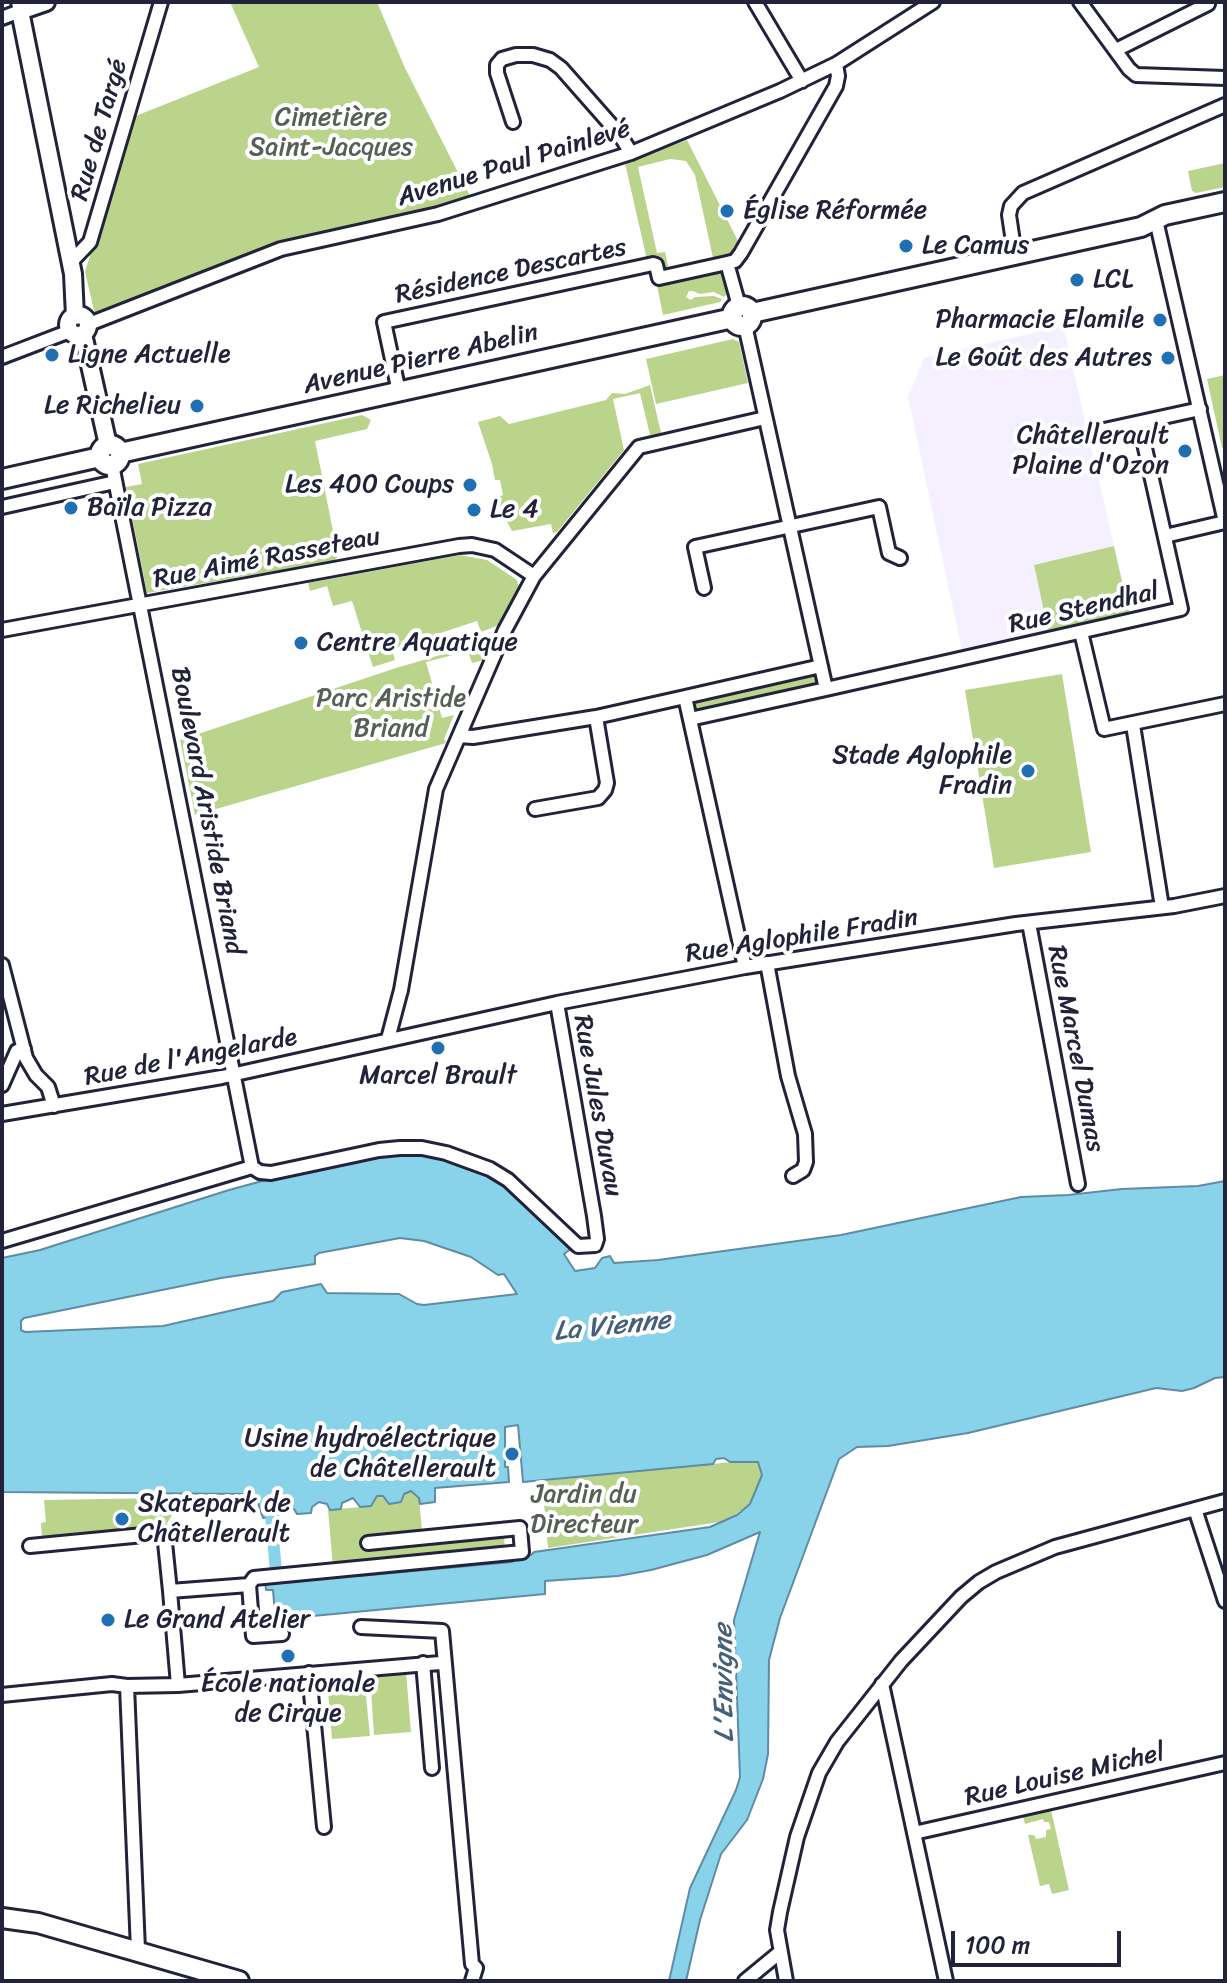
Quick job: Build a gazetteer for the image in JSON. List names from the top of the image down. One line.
{"streets":{"main road":["Avenue Pierre Abelin"],"street":["Rue de Targé","Avenue Paul Painlevé","Résidence Descartes","Rue Aimé Rasseteau","Rue Stendhal","Boulevard Aristide Briand","Rue Aglophile Fradin","Rue Marcel Dumas","Rue de l'Angelarde","Rue Jules Duvau","Rue Louise Michel"]},"crossings":[["Rue de Targé","Boulevard Aristide Briand"],["Avenue Paul Painlevé","Boulevard Aristide Briand"],["Résidence Descartes","Avenue Pierre Abelin"],["Avenue Pierre Abelin","Boulevard Aristide Briand"],["Rue Aimé Rasseteau","Boulevard Aristide Briand"],["Boulevard Aristide Briand","Rue de l'Angelarde"],["Boulevard Aristide Briand","Rue Jules Duvau"],["Rue Aglophile Fradin","Rue Marcel Dumas"],["Rue Aglophile Fradin","Rue de l'Angelarde"],["Rue Aglophile Fradin","Rue Jules Duvau"]],"water":["La Vienne","L'Envigne"],"parks":["Cimetière Saint-Jacques","Parc Aristide Briand","Jardin du Directeur"],"places":["Église Réformée","Le Camus","LCL","Pharmacie Elamile","Ligne Actuelle","Le Goût des Autres","Le Richelieu","Châtellerault Plaine d'Ozon","Les 400 Coups","Baïla Pizza","Le 4","Centre Aquatique","Stade Aglophile Fradin","Marcel Brault","Usine hydroélectrique de Châtellerault","Skatepark de Châtellerault","Le Grand Atelier","École nationale de Cirque"],"scale_bar":"100 m"}
